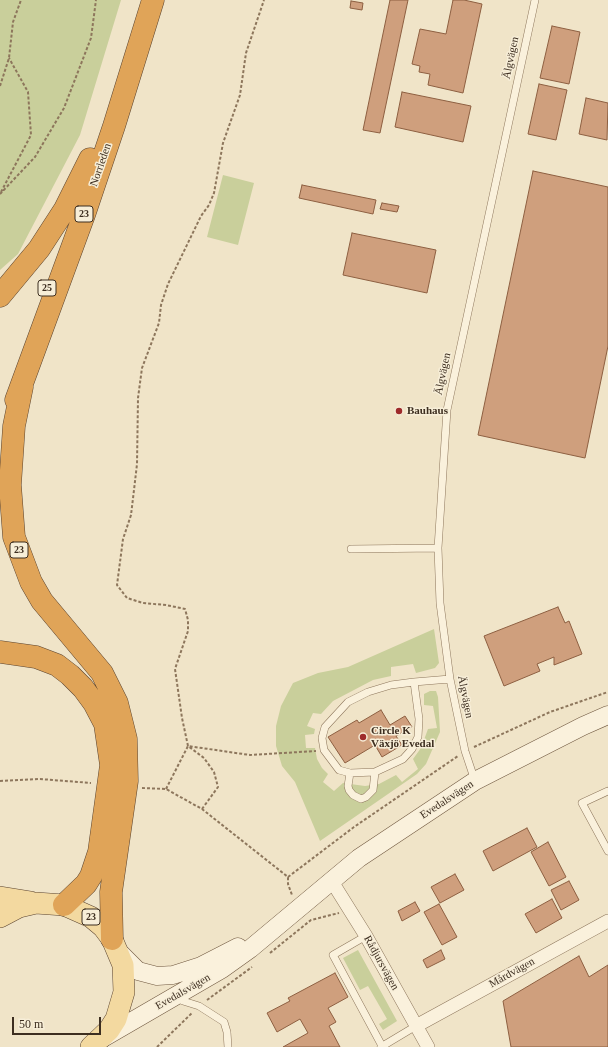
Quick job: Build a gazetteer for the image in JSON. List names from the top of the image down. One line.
{"streets":{"highway":["Norrleden","23","25"],"street":["Evedalsvägen","Rådjursvägen","Mårdvägen"],"lane":["Älgvägen"]},"crossings":[["Älgvägen","Evedalsvägen"],["Norrleden","23"],["23","Evedalsvägen"],["Evedalsvägen","Rådjursvägen"],["Rådjursvägen","Mårdvägen"]],"places":["Bauhaus","Circle K Växjö Evedal"],"scale_bar":"50 m"}
